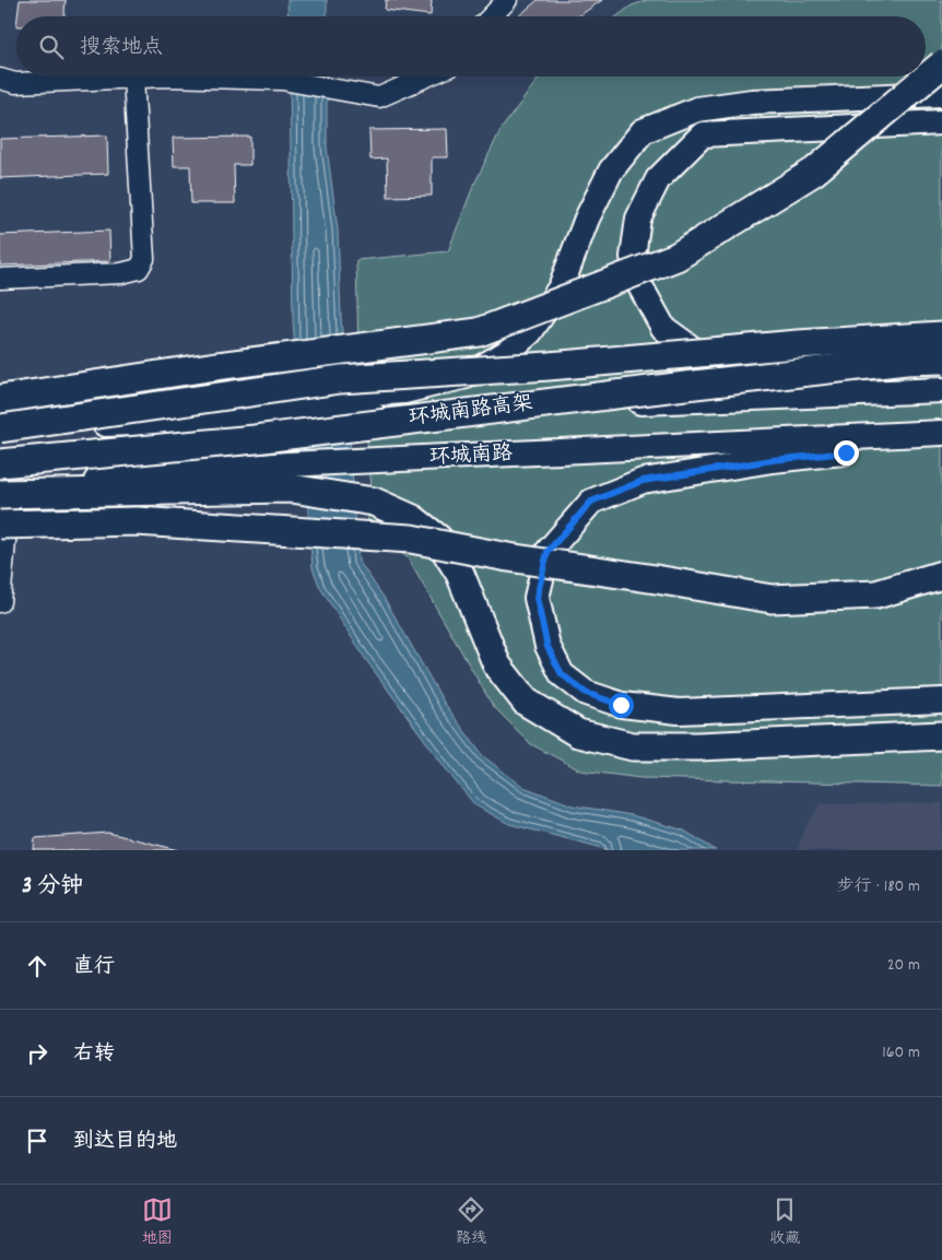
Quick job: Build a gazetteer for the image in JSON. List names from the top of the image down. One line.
{"streets":{"highway":["环城南路高架"],"main road":["环城南路"]},"page":{"search":"搜索地点","heading":["3 分钟","步行 · 180 m"],"list":[["直行","20 m"],["右转","160 m"],"到达目的地"],"nav":["地图","路线","收藏"]}}
